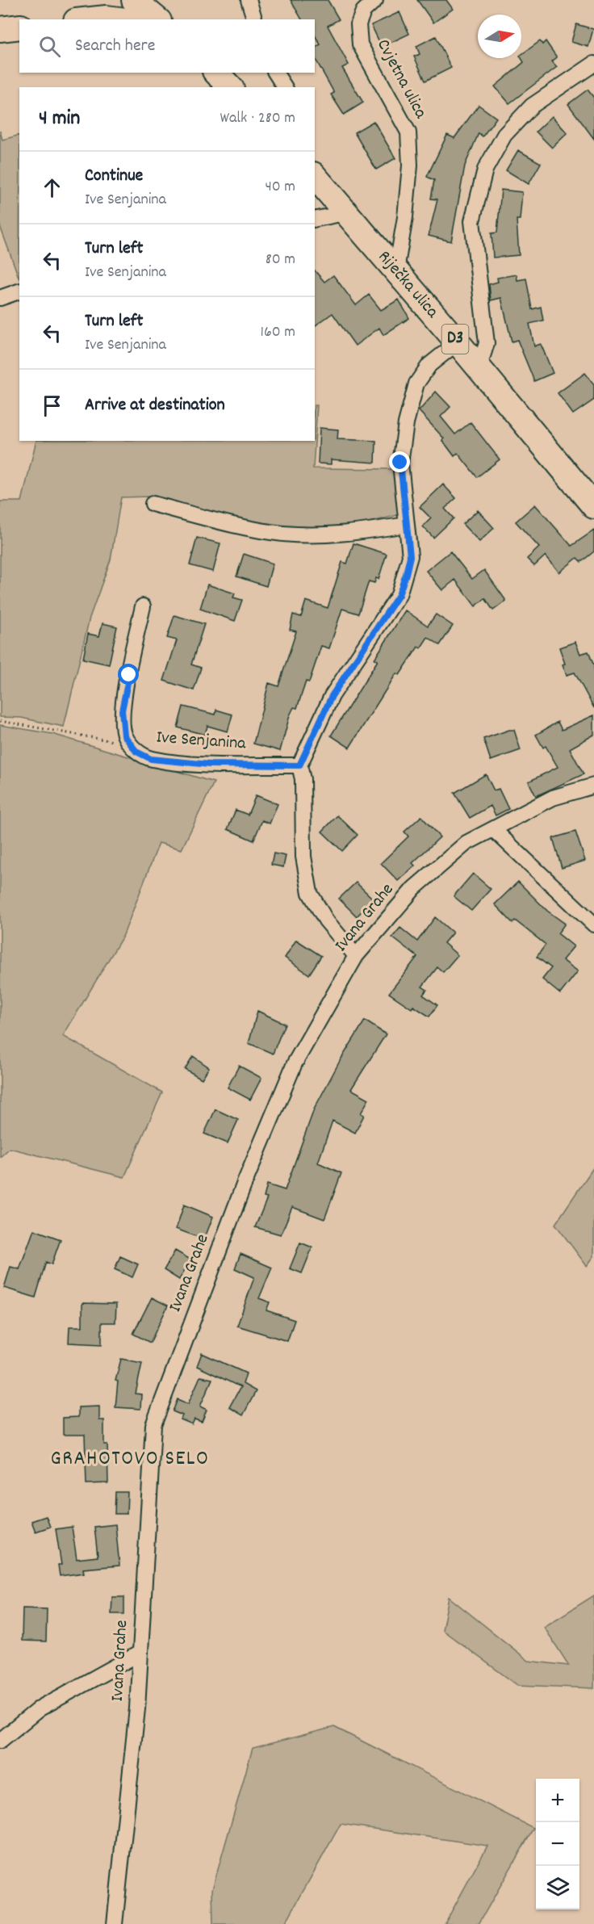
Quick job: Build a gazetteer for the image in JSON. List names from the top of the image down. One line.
{"streets":{"main road":["Riječka ulica","D3"],"street":["Cvjetna ulica","Ive Senjanina","Ivana Grahe"]},"crossings":[["Cvjetna ulica","Riječka ulica"]],"districts":["GRAHOTOVO SELO"],"north":"right","page":{"search":"Search here","heading":["4 min","Walk · 280 m"],"list":[["Continue","Ive Senjanina","40 m"],["Turn left","Ive Senjanina","80 m"],["Turn left","Ive Senjanina","160 m"],"Arrive at destination"],"map_buttons":["+","−"]}}
